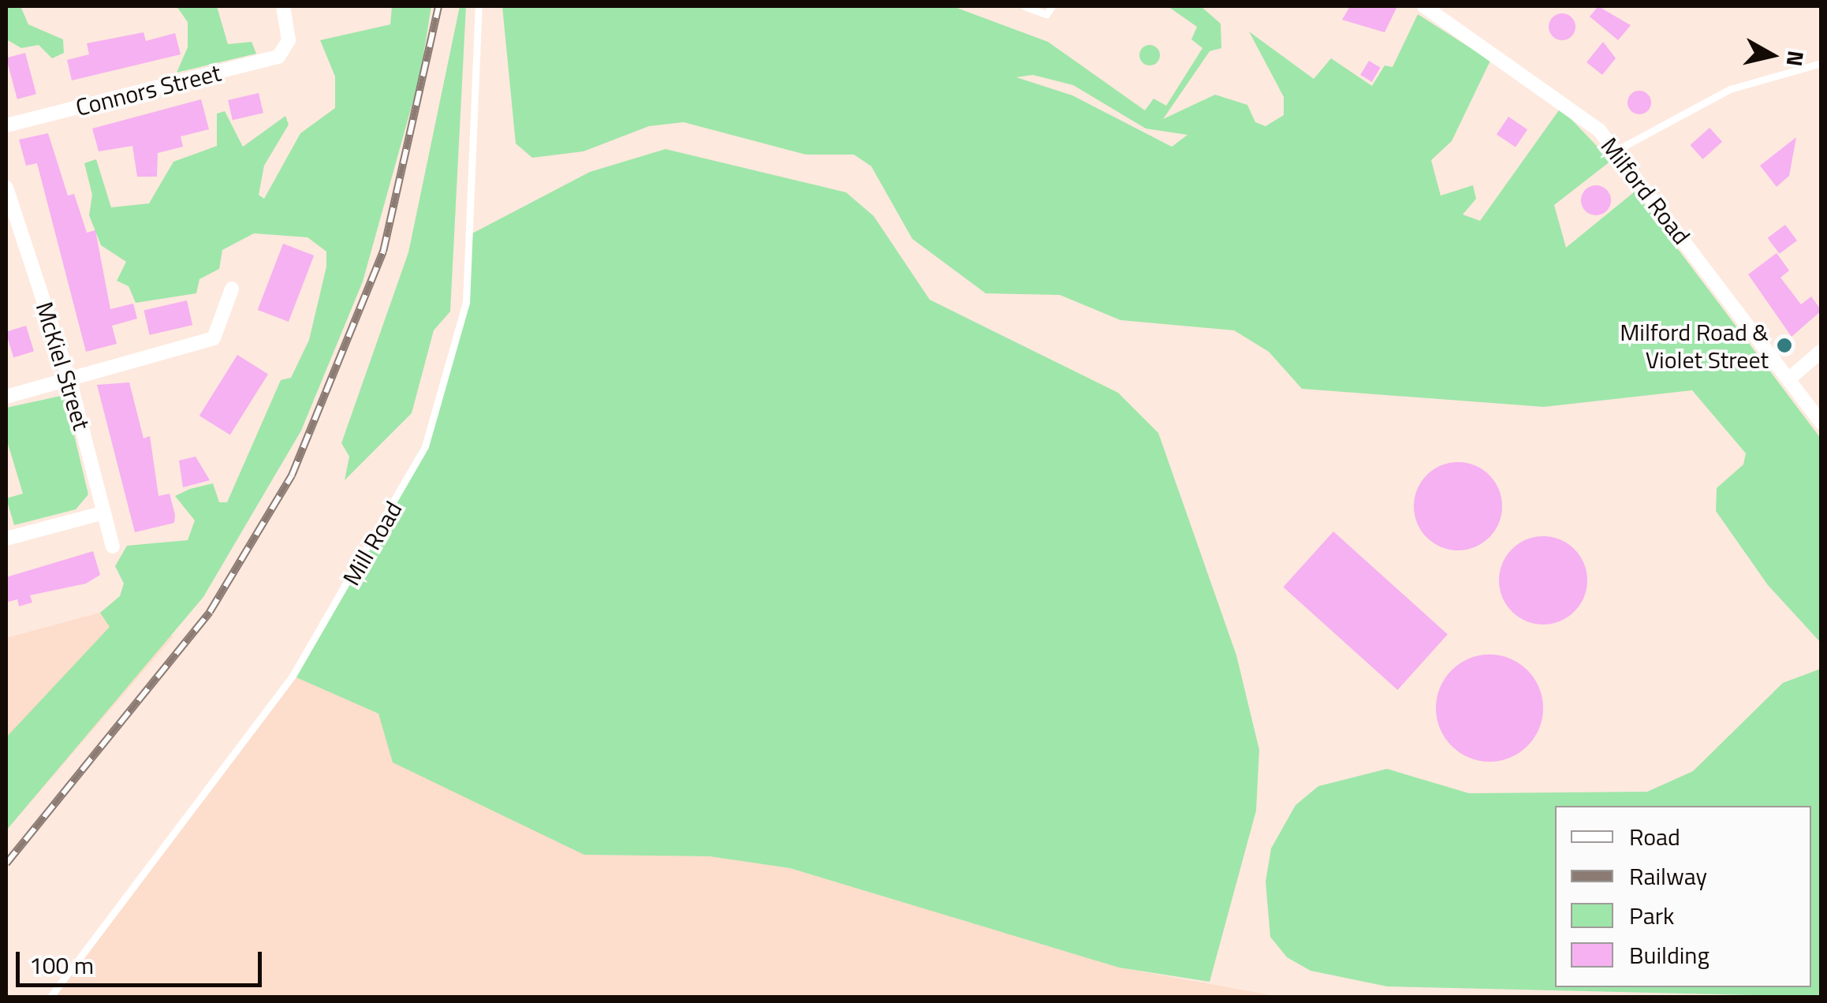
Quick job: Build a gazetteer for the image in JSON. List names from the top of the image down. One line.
{"streets":{"street":["Connors Street","Milford Road","McKiel Street"],"lane":["Mill Road"]},"places":["Milford Road & Violet Street"],"legend":["Road","Railway","Park","Building"],"scale_bar":"100 m","north":"right"}
